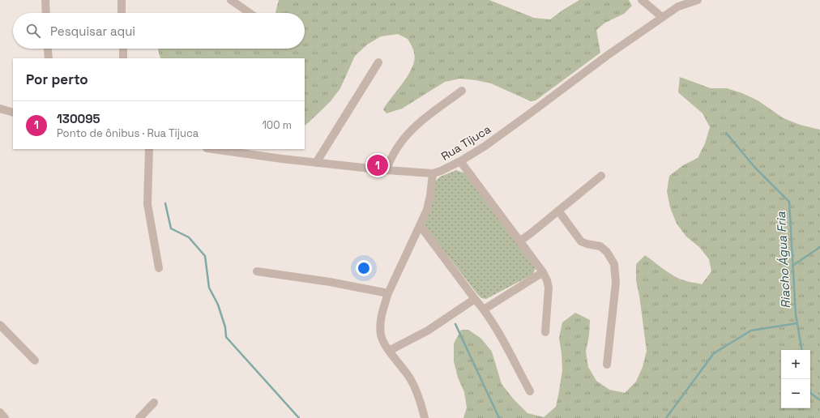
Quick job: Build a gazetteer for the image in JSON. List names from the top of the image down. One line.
{"streets":{"street":["Rua Tijuca"]},"water":["Riacho Água Fria"],"page":{"search":"Pesquisar aqui","heading":"Por perto","list":[{"mark":"1","name":"130095","note":"Ponto de ônibus · Rua Tijuca","value":"100 m"}],"pins":"1","map_buttons":["+","−"]}}
